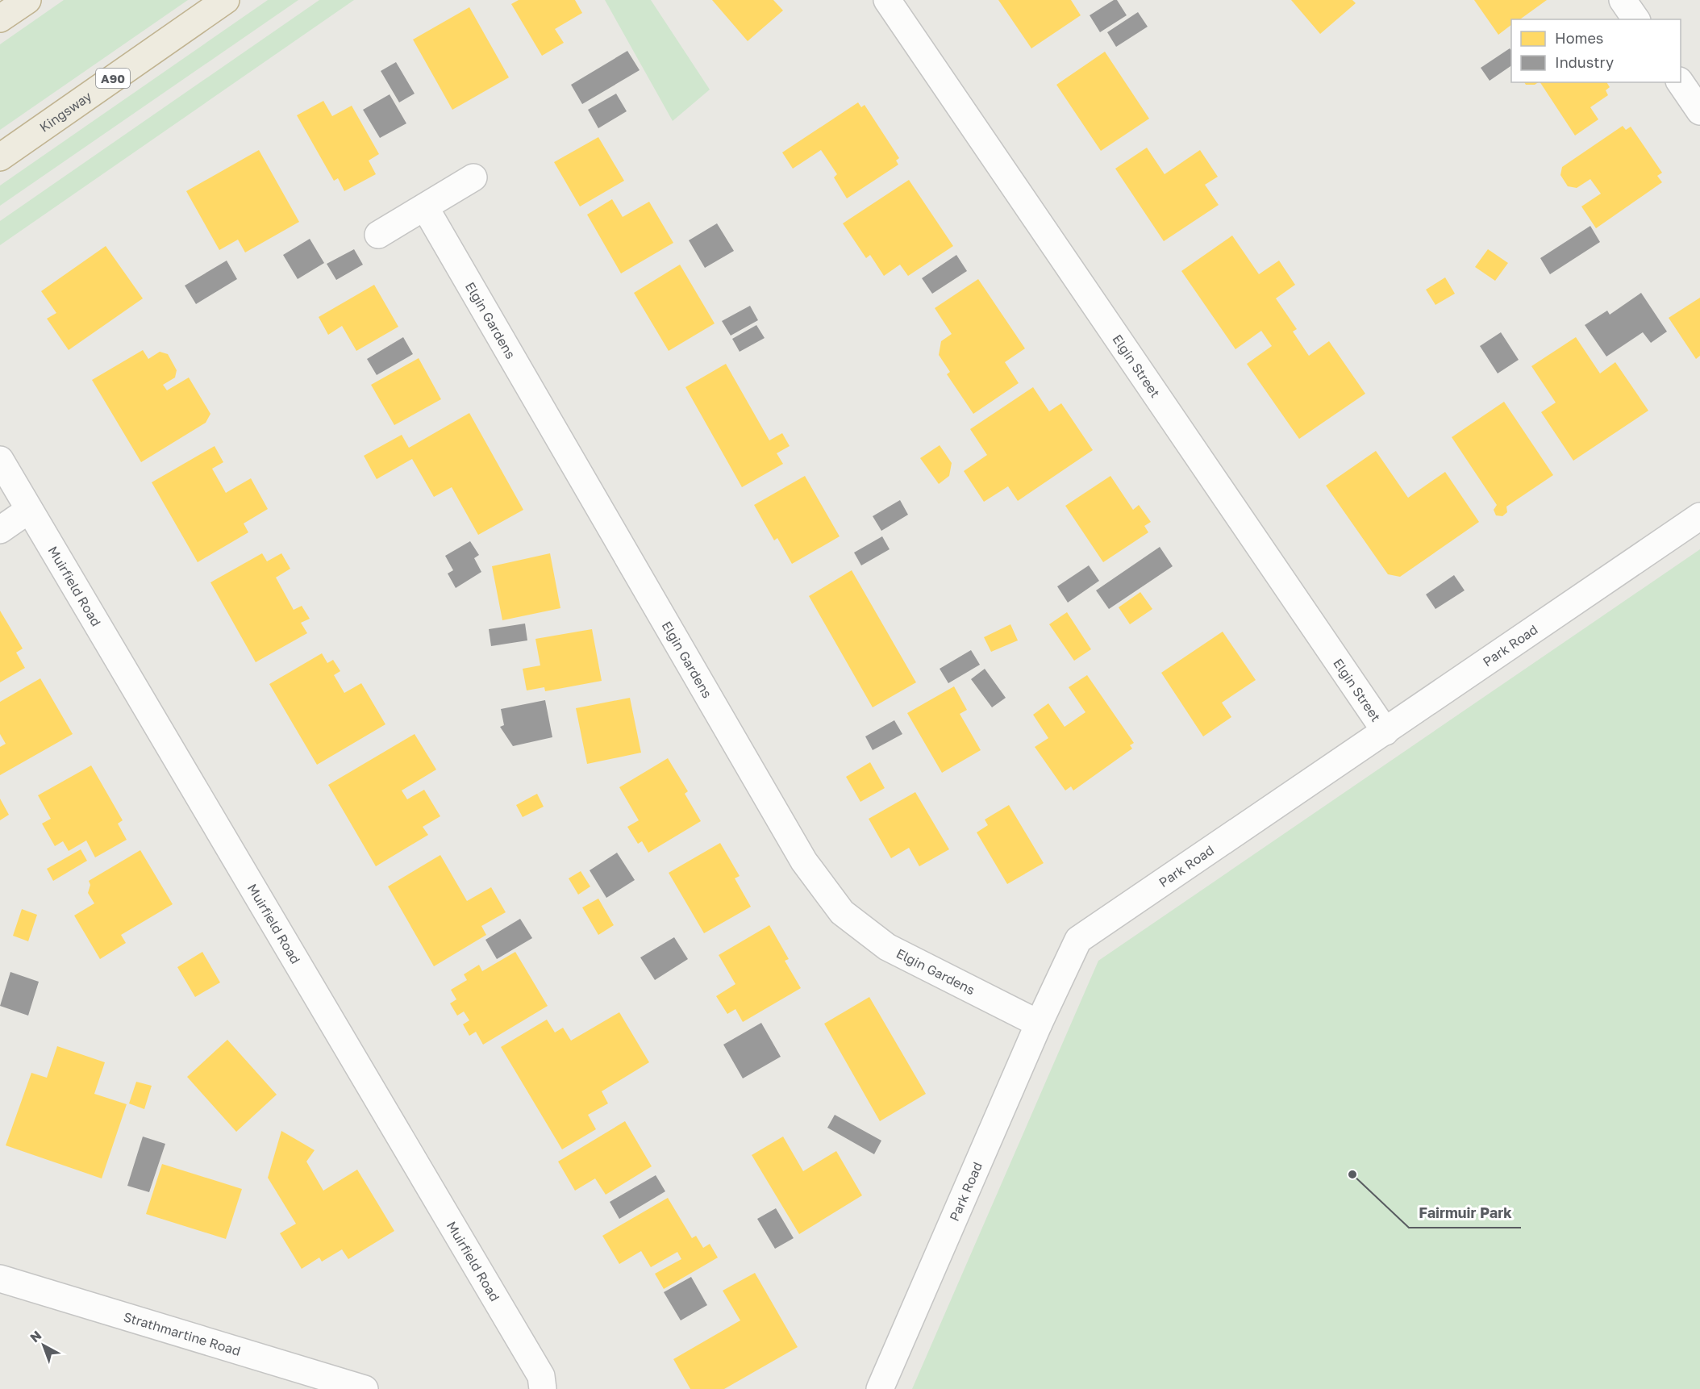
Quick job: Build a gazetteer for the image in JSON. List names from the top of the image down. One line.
{"streets":{"highway":["A90","Kingsway"],"street":["Elgin Gardens","Elgin Street","Muirfield Road","Park Road","Strathmartine Road"]},"crossings":[["Elgin Gardens","Park Road"],["Elgin Street","Park Road"]],"places":["Fairmuir Park"],"legend":["Homes","Industry"],"north":"top left"}
